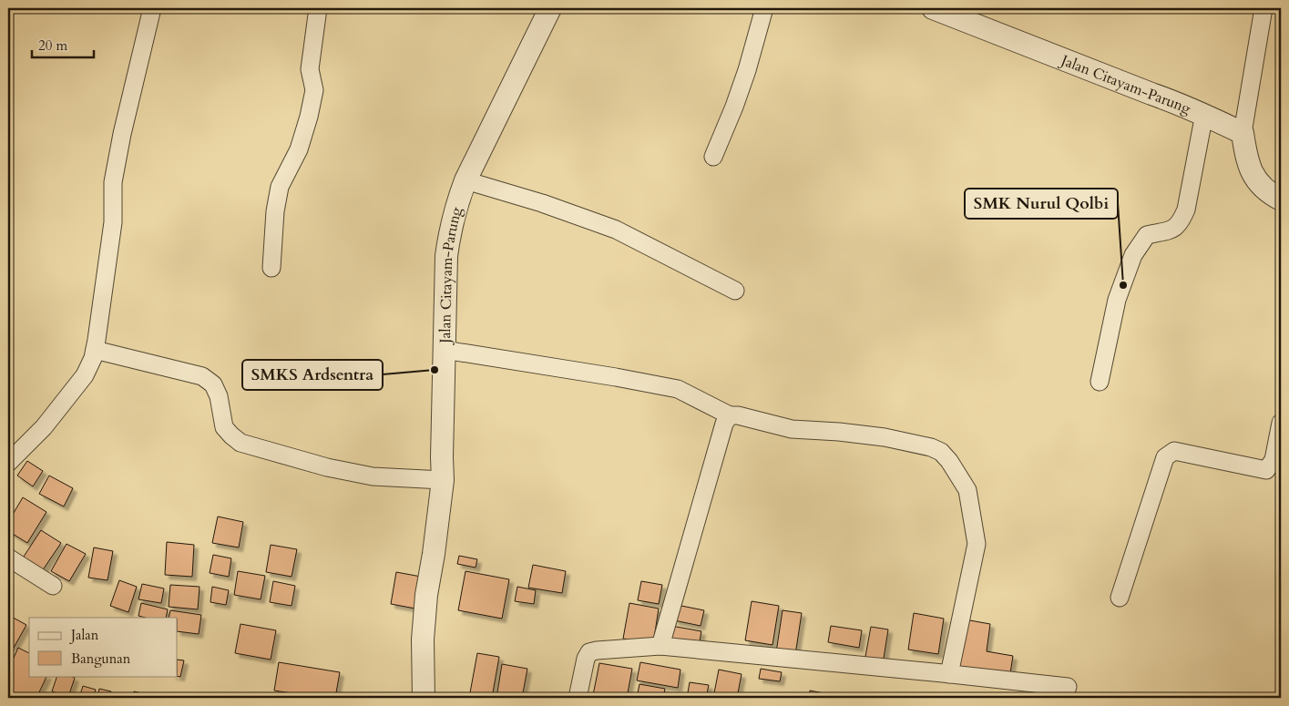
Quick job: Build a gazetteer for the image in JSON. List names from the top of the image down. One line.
{"streets":{"street":["Jalan Citayam-Parung"]},"places":["SMK Nurul Qolbi","SMKS Ardsentra"],"legend":["Jalan","Bangunan"],"scale_bar":"20 m"}
